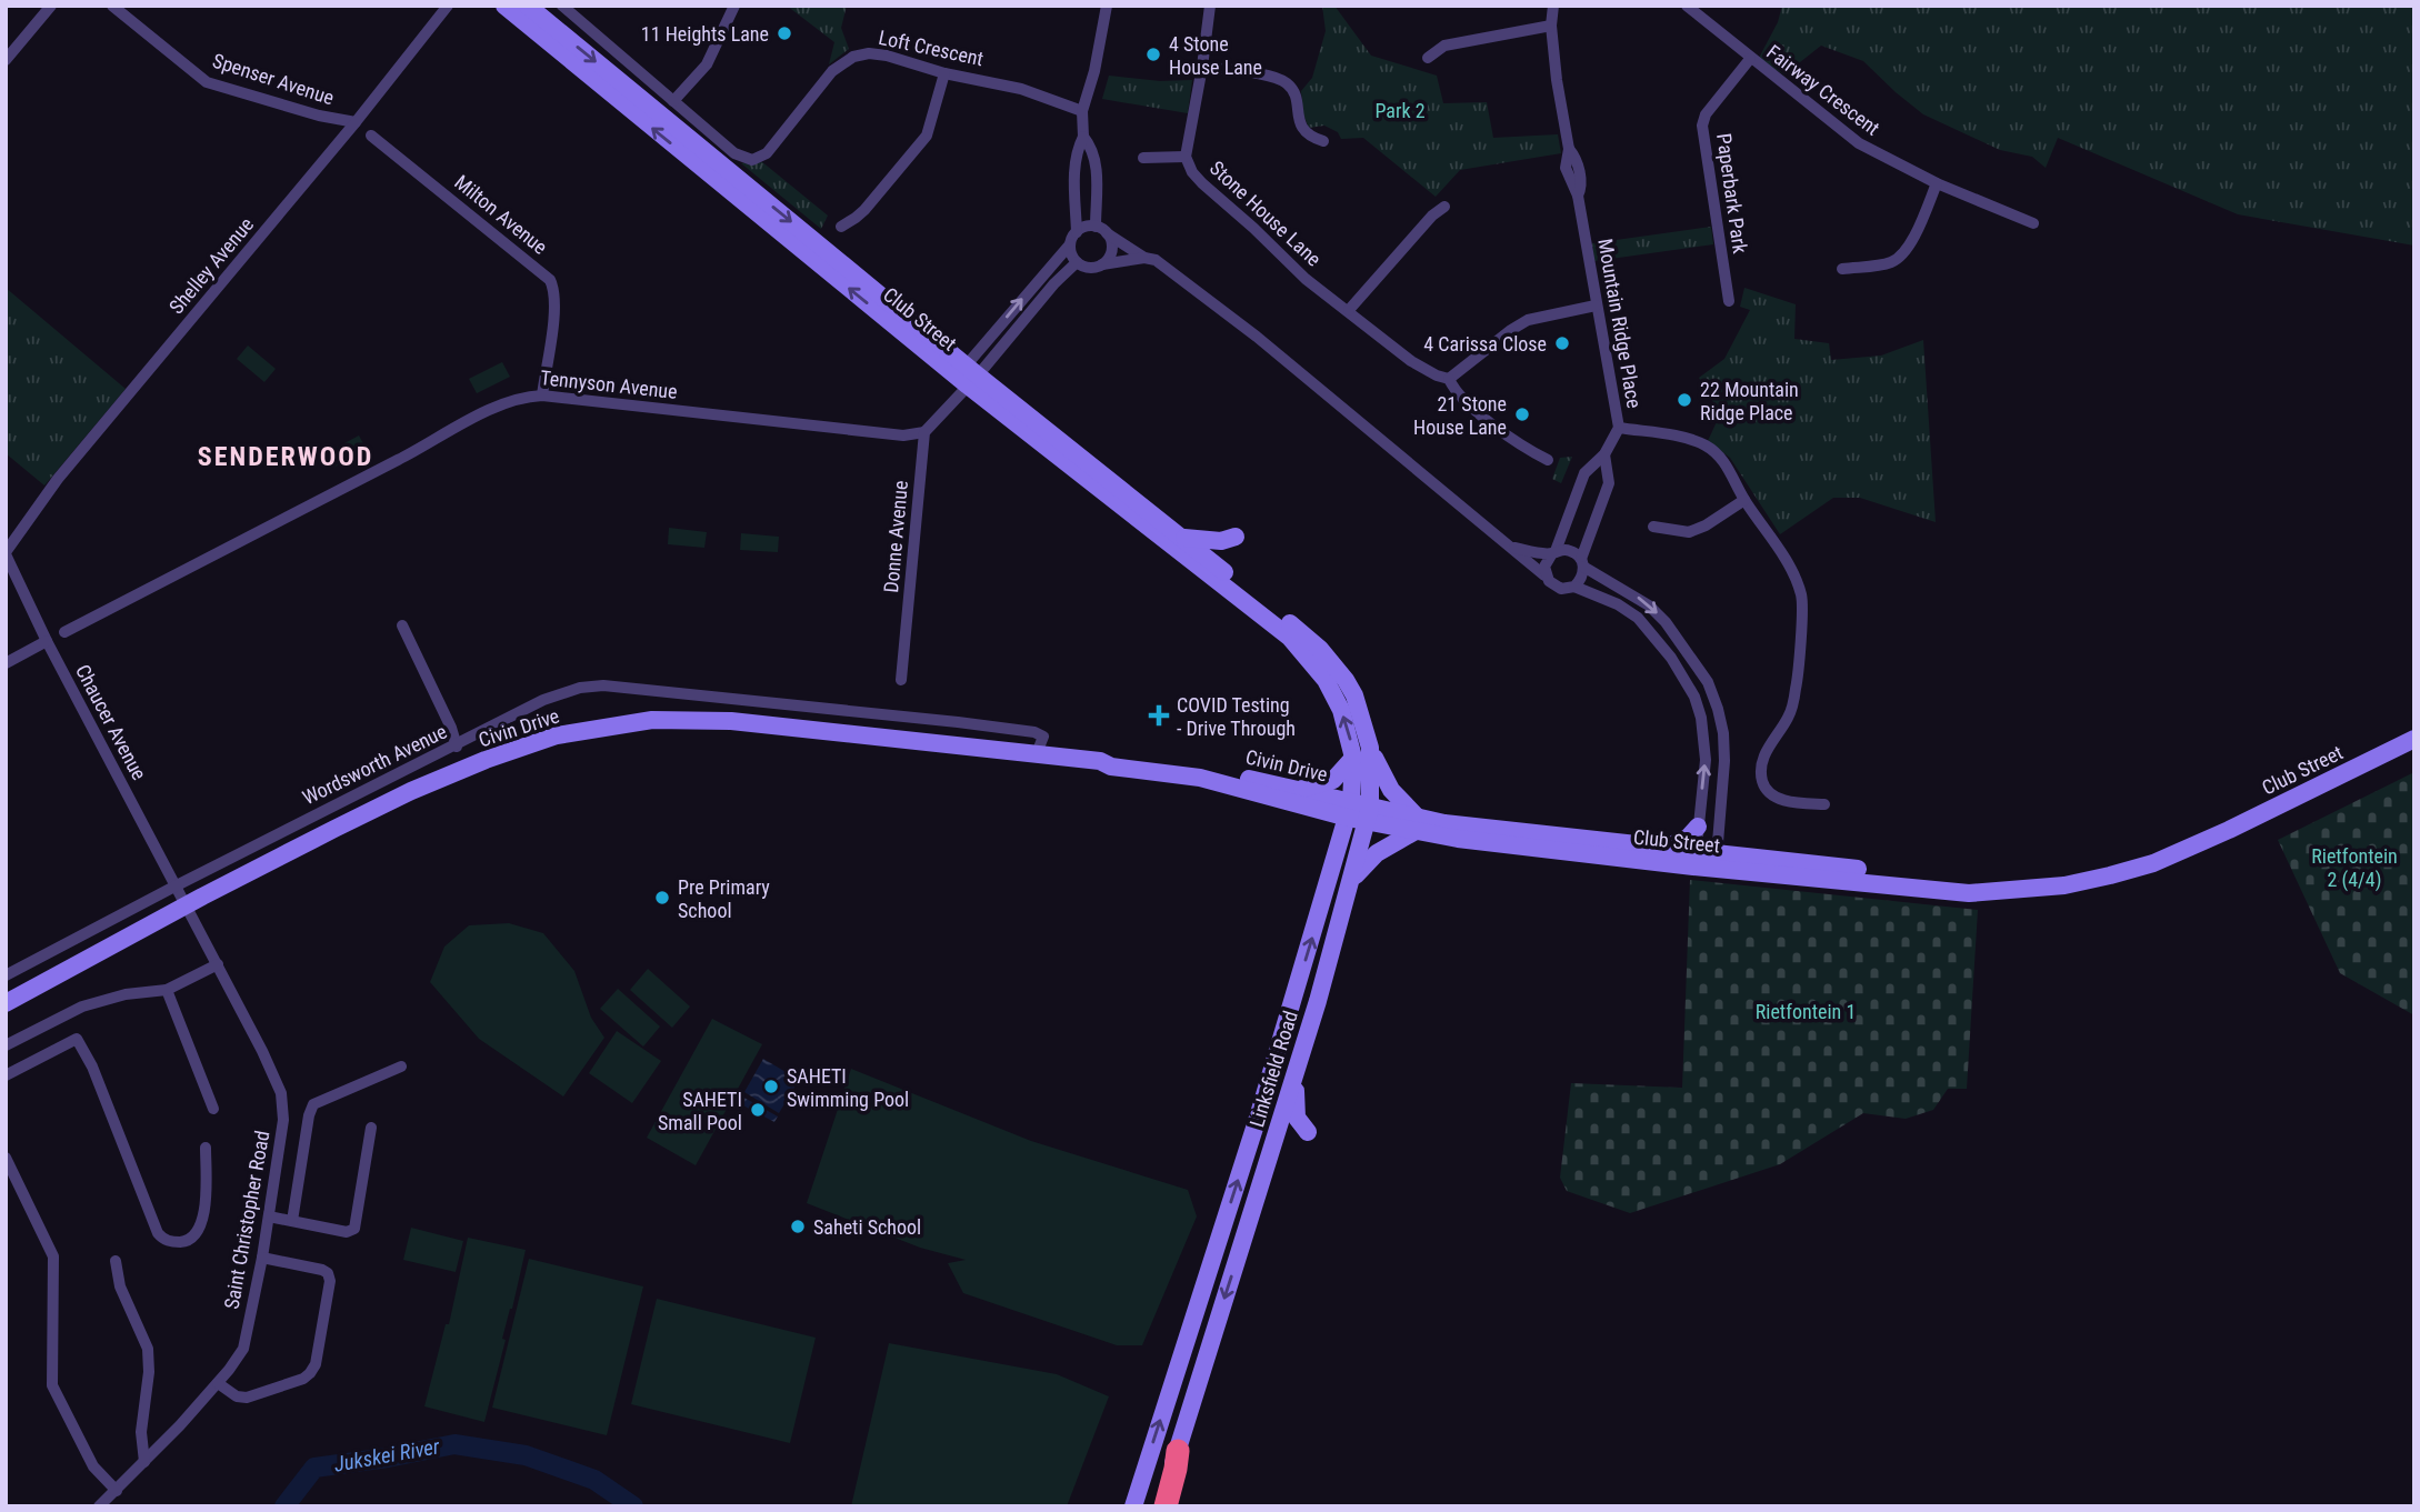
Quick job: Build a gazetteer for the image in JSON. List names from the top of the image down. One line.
{"streets":{"main road":["Club Street","Civin Drive","Linksfield Road"],"street":["Loft Crescent","Spenser Avenue","Fairway Crescent","Paperbark Park","Stone House Lane","Milton Avenue","Shelley Avenue","Mountain Ridge Place","Tennyson Avenue","Donne Avenue","Chaucer Avenue","Wordsworth Avenue","Saint Christopher Road"]},"crossings":[["Spenser Avenue","Shelley Avenue"],["Fairway Crescent","Paperbark Park"],["Milton Avenue","Tennyson Avenue"],["Shelley Avenue","Chaucer Avenue"],["Club Street","Civin Drive"],["Club Street","Linksfield Road"],["Tennyson Avenue","Donne Avenue"],["Chaucer Avenue","Civin Drive"],["Chaucer Avenue","Wordsworth Avenue"],["Chaucer Avenue","Saint Christopher Road"],["Civin Drive","Wordsworth Avenue"],["Civin Drive","Linksfield Road"],["Civin Drive","Saint Christopher Road"]],"districts":["SENDERWOOD"],"water":["Jukskei River"],"parks":["Park 2","Rietfontein 2 (4/4)","Rietfontein 1"],"places":{"other":["11 Heights Lane","4 Stone House Lane","4 Carissa Close","22 Mountain Ridge Place","21 Stone House Lane","Pre Primary School","SAHETI Swimming Pool","SAHETI Small Pool","Saheti School"],"health":["COVID Testing - Drive Through"]}}
